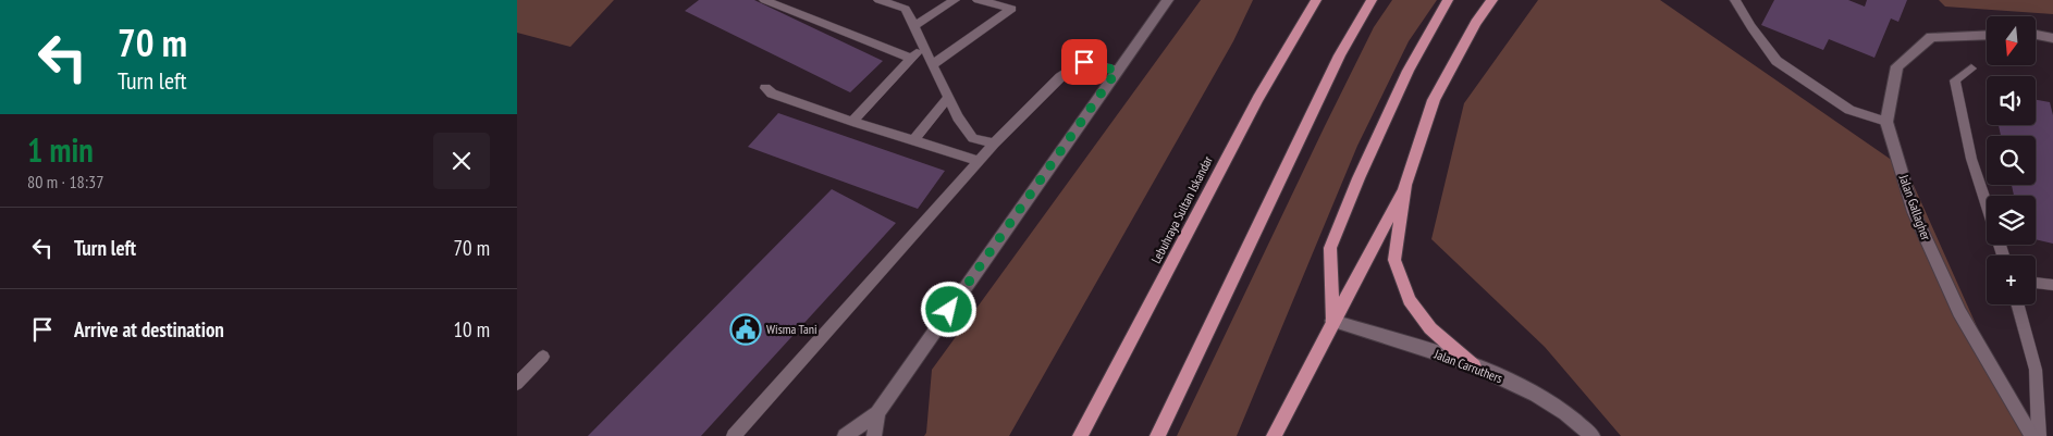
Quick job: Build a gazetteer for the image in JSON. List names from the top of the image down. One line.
{"streets":{"main road":["Lebuhraya Sultan Iskandar"],"street":["Jalan Gallagher","Jalan Carruthers"]},"places":{"public building":["Wisma Tani"]},"north":"bottom","page":{"turn":["70 m","Turn left"],"map_buttons":"+","heading":["1 min","80 m · 18:37"],"list":[{"name":"Turn left","value":"70 m"},{"name":"Arrive at destination","value":"10 m"}]}}
